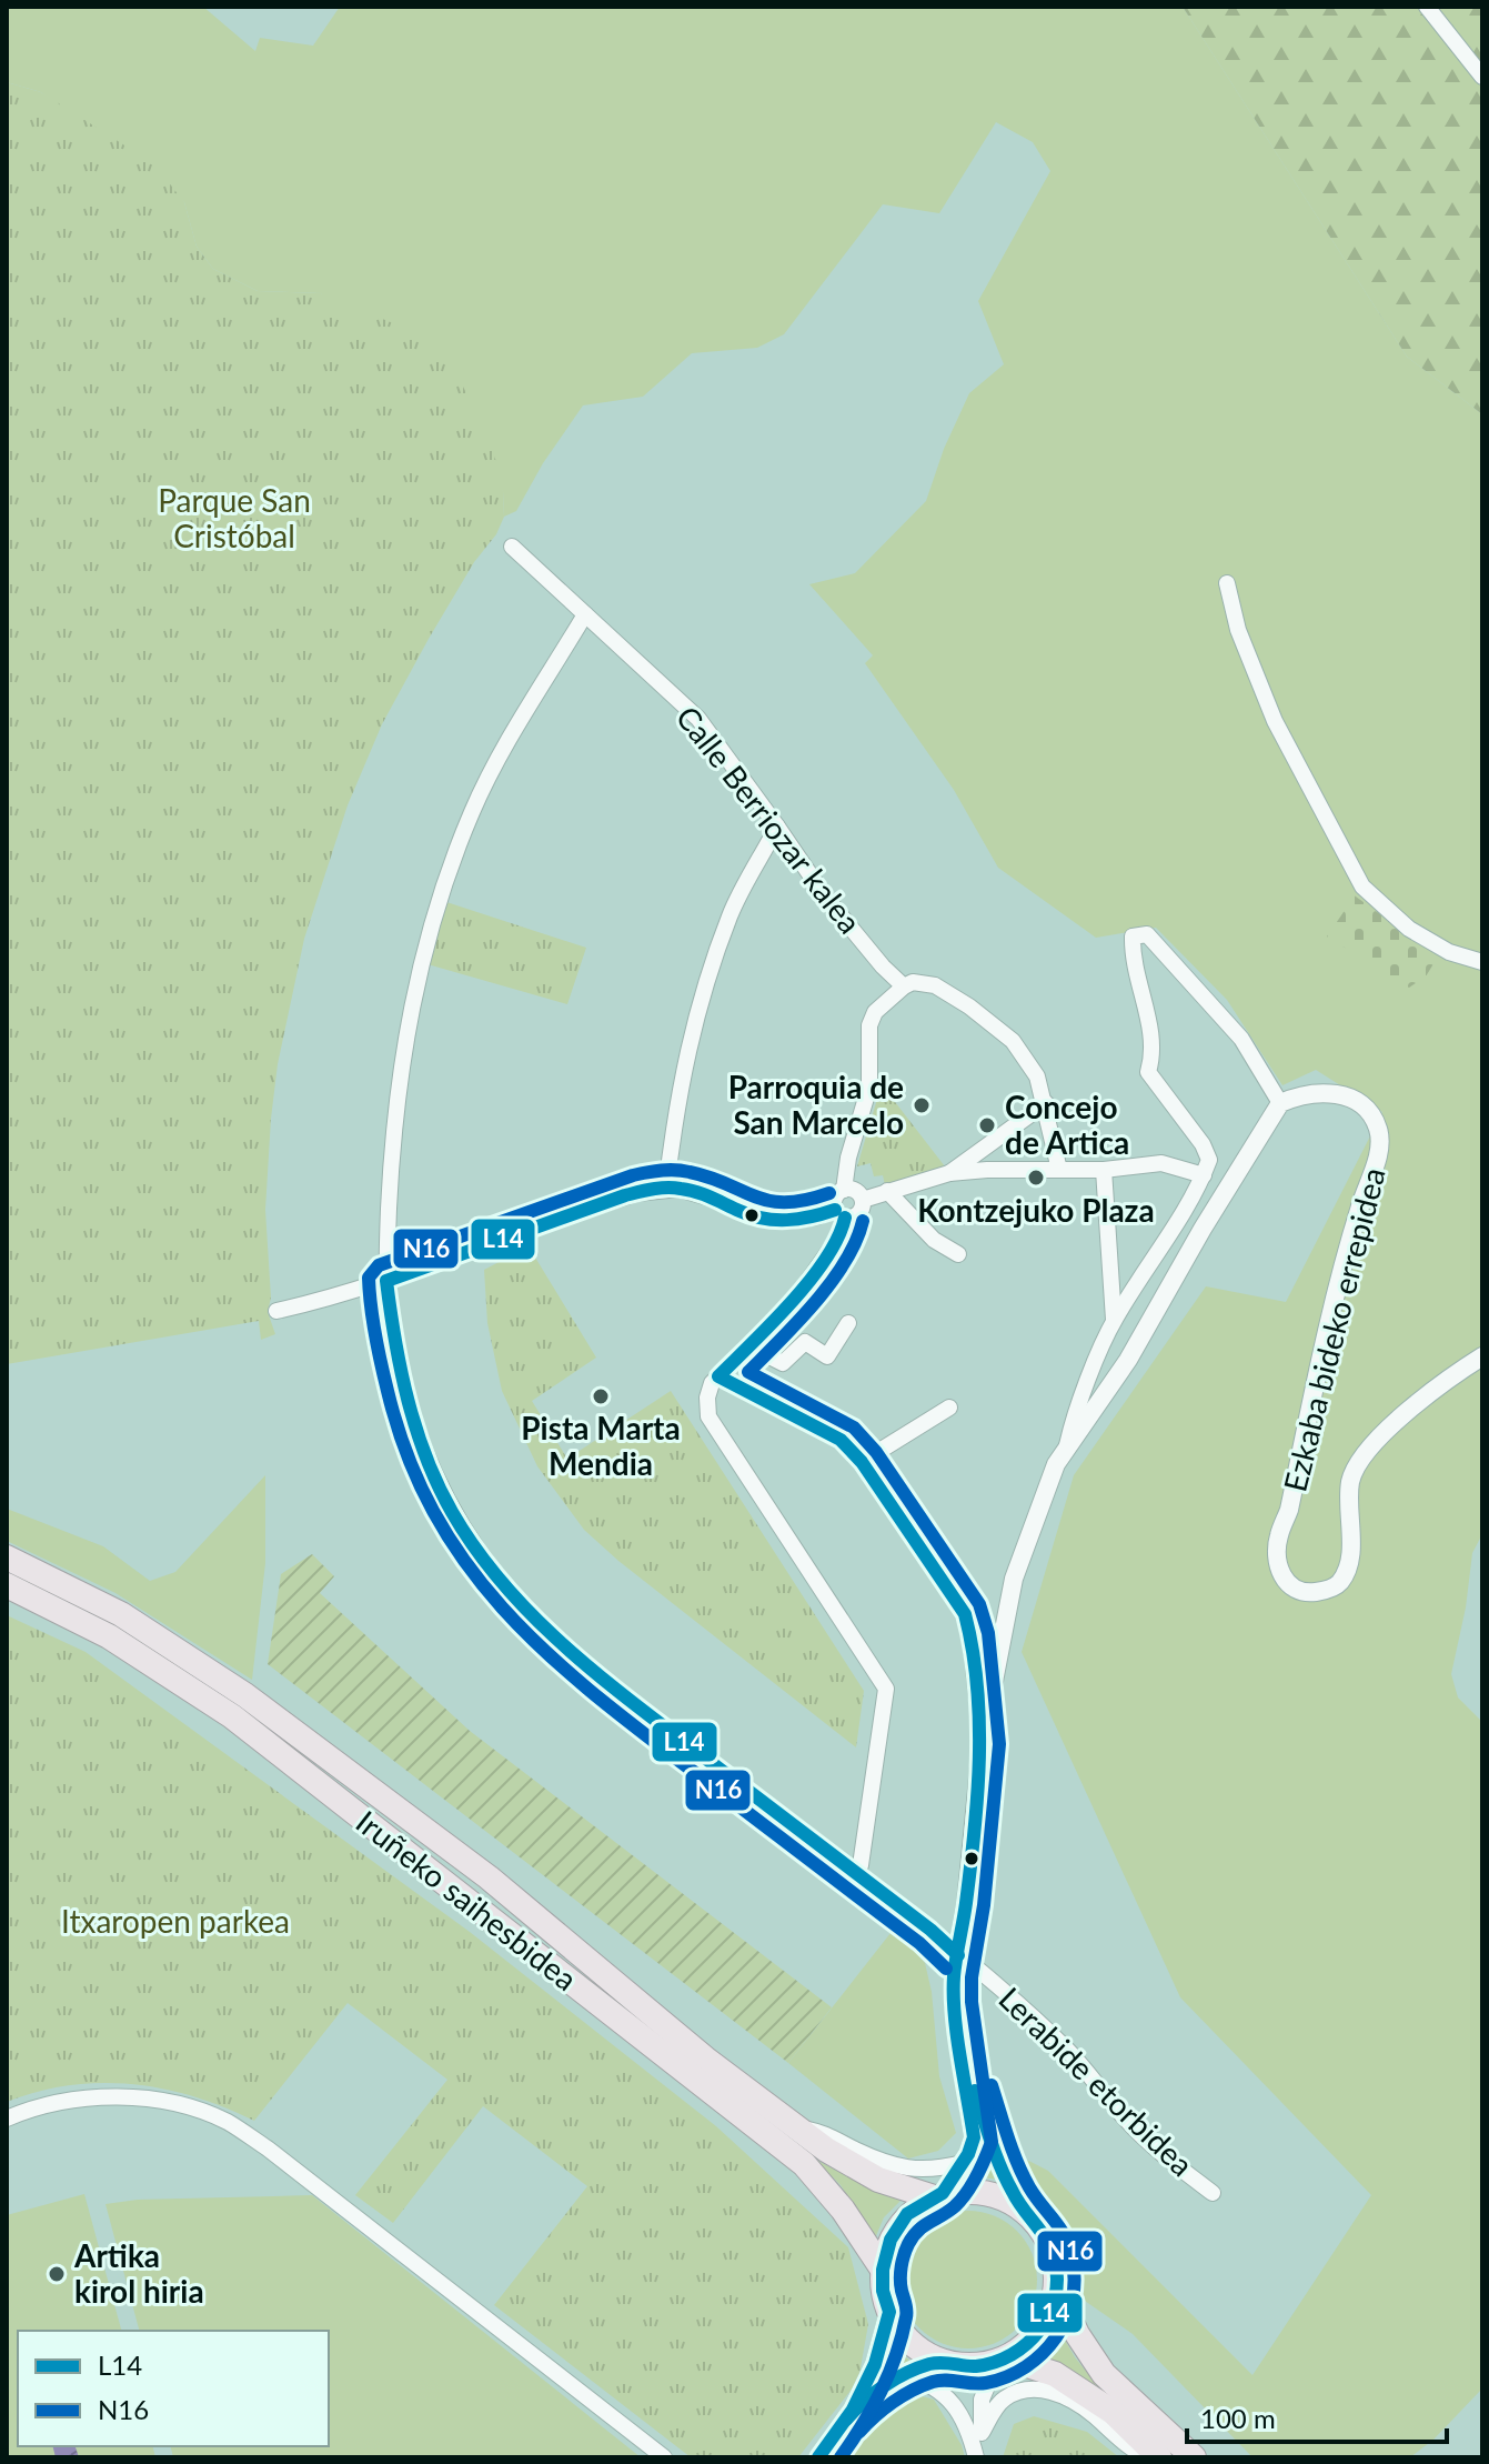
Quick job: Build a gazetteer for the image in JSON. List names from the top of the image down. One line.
{"streets":{"highway":["Iruñeko saihesbidea"],"street":["Calle Berriozar kalea","Ezkaba bideko errepidea","Lerabide etorbidea"]},"crossings":[["Calle Berriozar kalea","Lerabide etorbidea"]],"parks":["Parque San Cristóbal","Itxaropen parkea"],"places":["Parroquia de San Marcelo","Concejo de Artica","Kontzejuko Plaza","Pista Marta Mendia","Artika kirol hiria"],"lines":["transit line N16","transit line L14"],"legend":["L14","N16"],"scale_bar":"100 m"}
